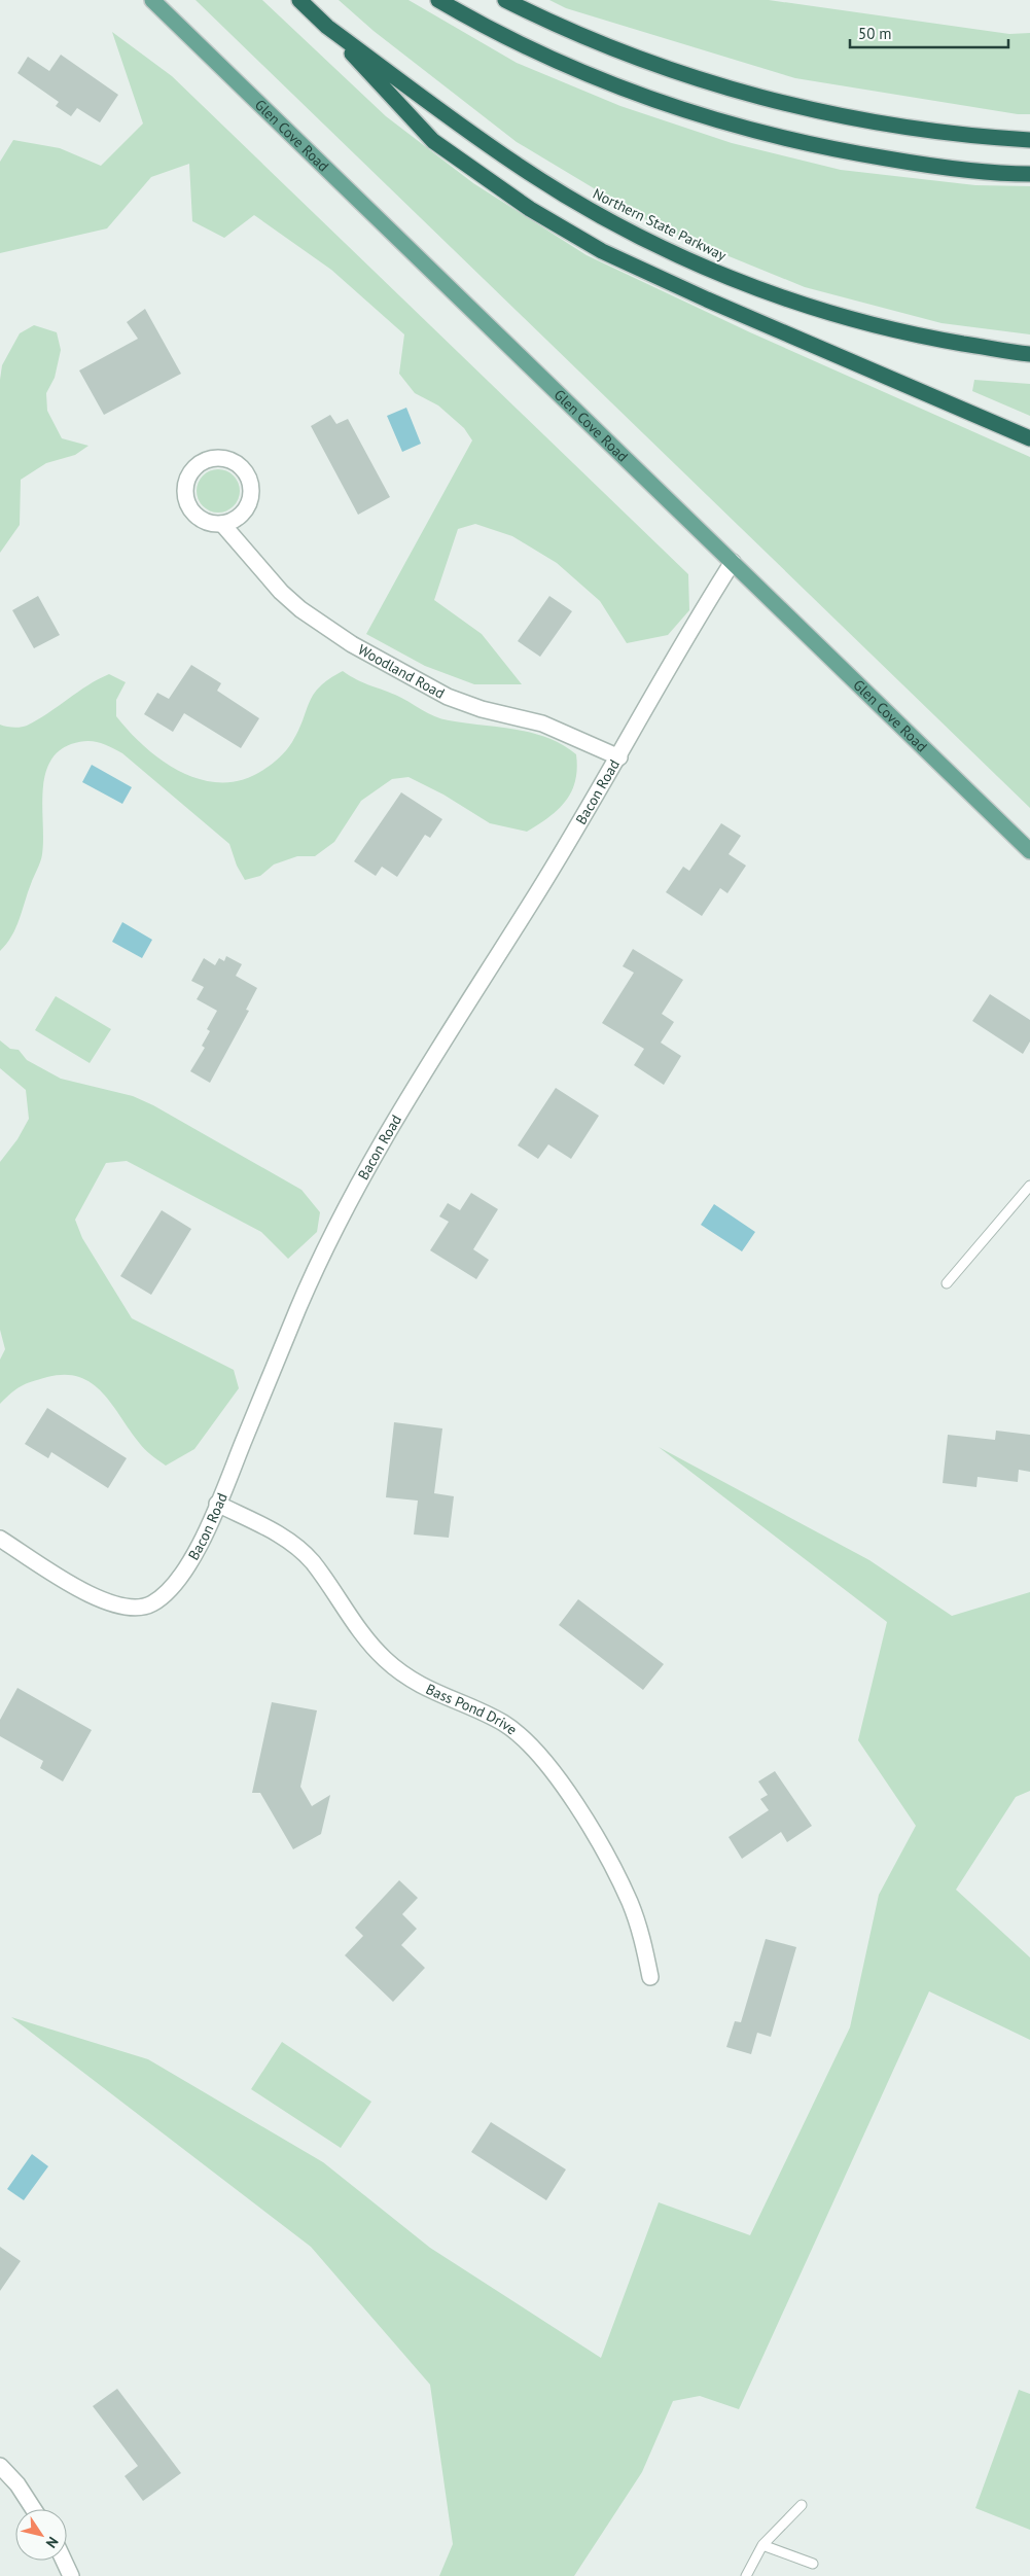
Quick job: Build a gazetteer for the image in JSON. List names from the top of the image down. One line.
{"streets":{"highway":["Northern State Parkway"],"main road":["Glen Cove Road"],"street":["Woodland Road","Bacon Road","Bass Pond Drive"]},"crossings":[["Glen Cove Road","Bacon Road"],["Woodland Road","Bacon Road"],["Bacon Road","Bass Pond Drive"]],"scale_bar":"50 m","north":"bottom right"}
